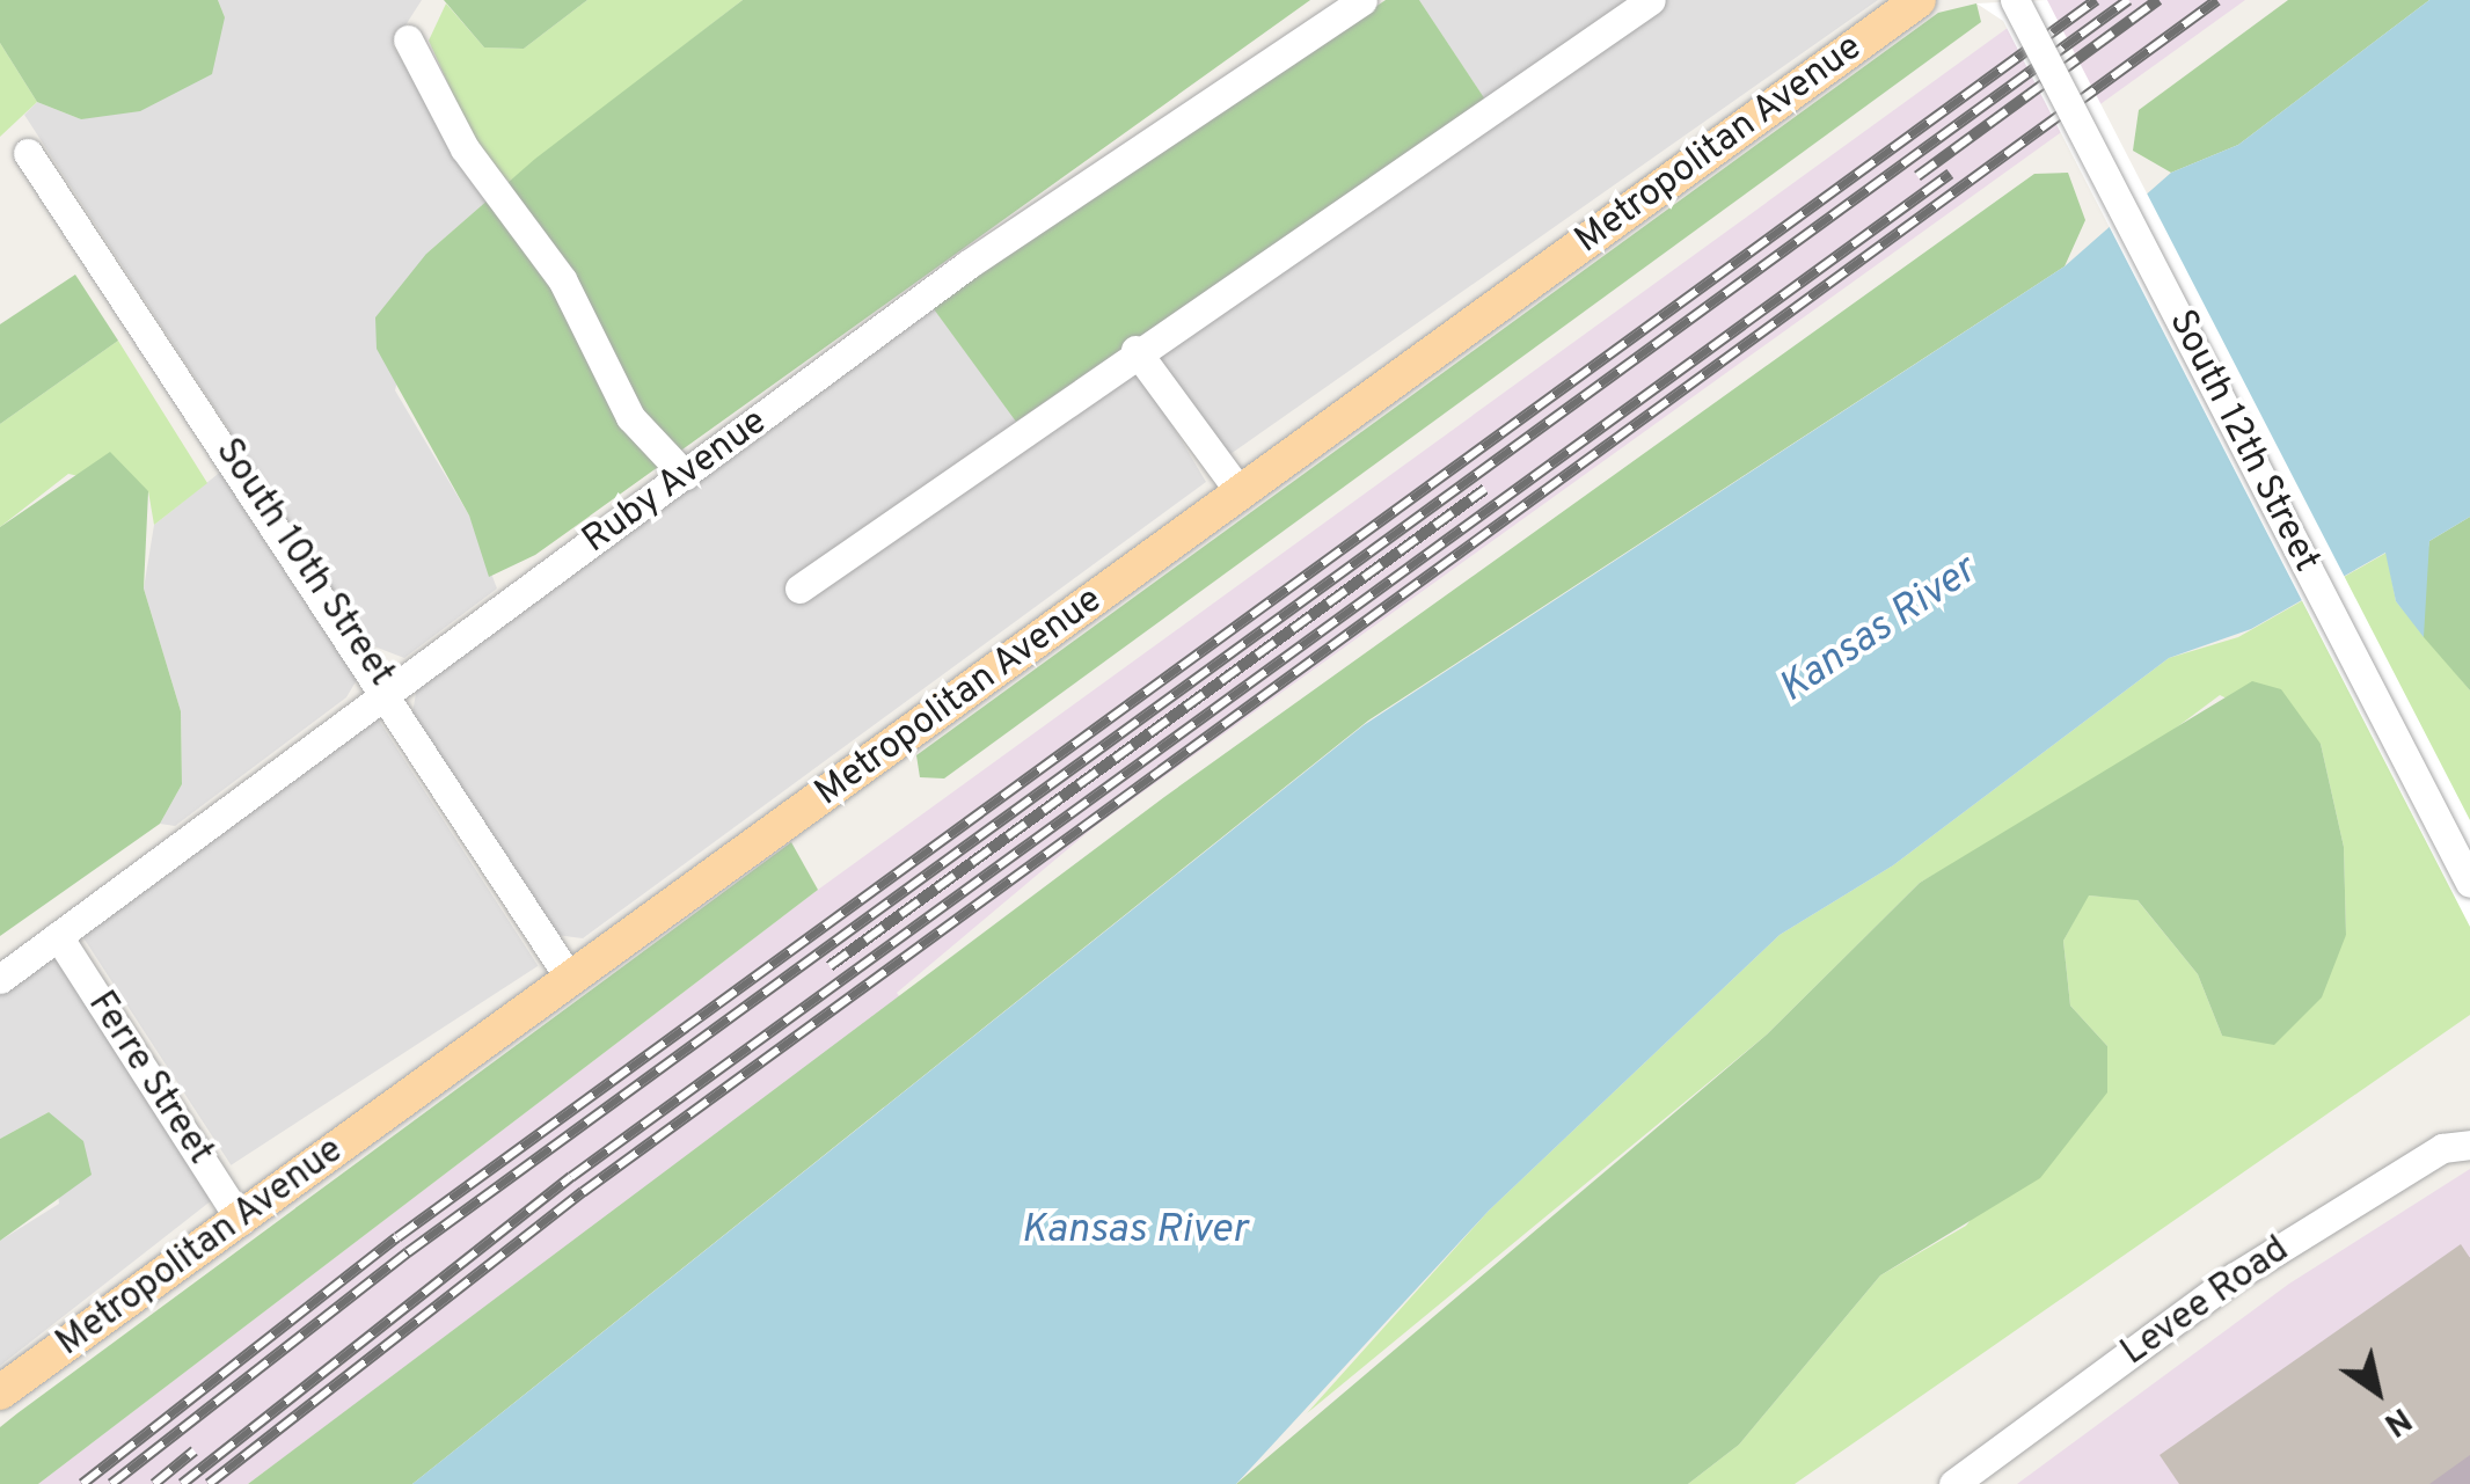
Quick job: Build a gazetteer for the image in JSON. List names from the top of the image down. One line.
{"streets":{"main road":["Metropolitan Avenue"],"street":["South 12th Street","Ruby Avenue","South 10th Street","Ferre Street","Levee Road"]},"crossings":[["Metropolitan Avenue","South 10th Street"],["Metropolitan Avenue","Ferre Street"],["Ruby Avenue","South 10th Street"],["Ruby Avenue","Ferre Street"]],"water":["Kansas River"],"north":"bottom right"}
